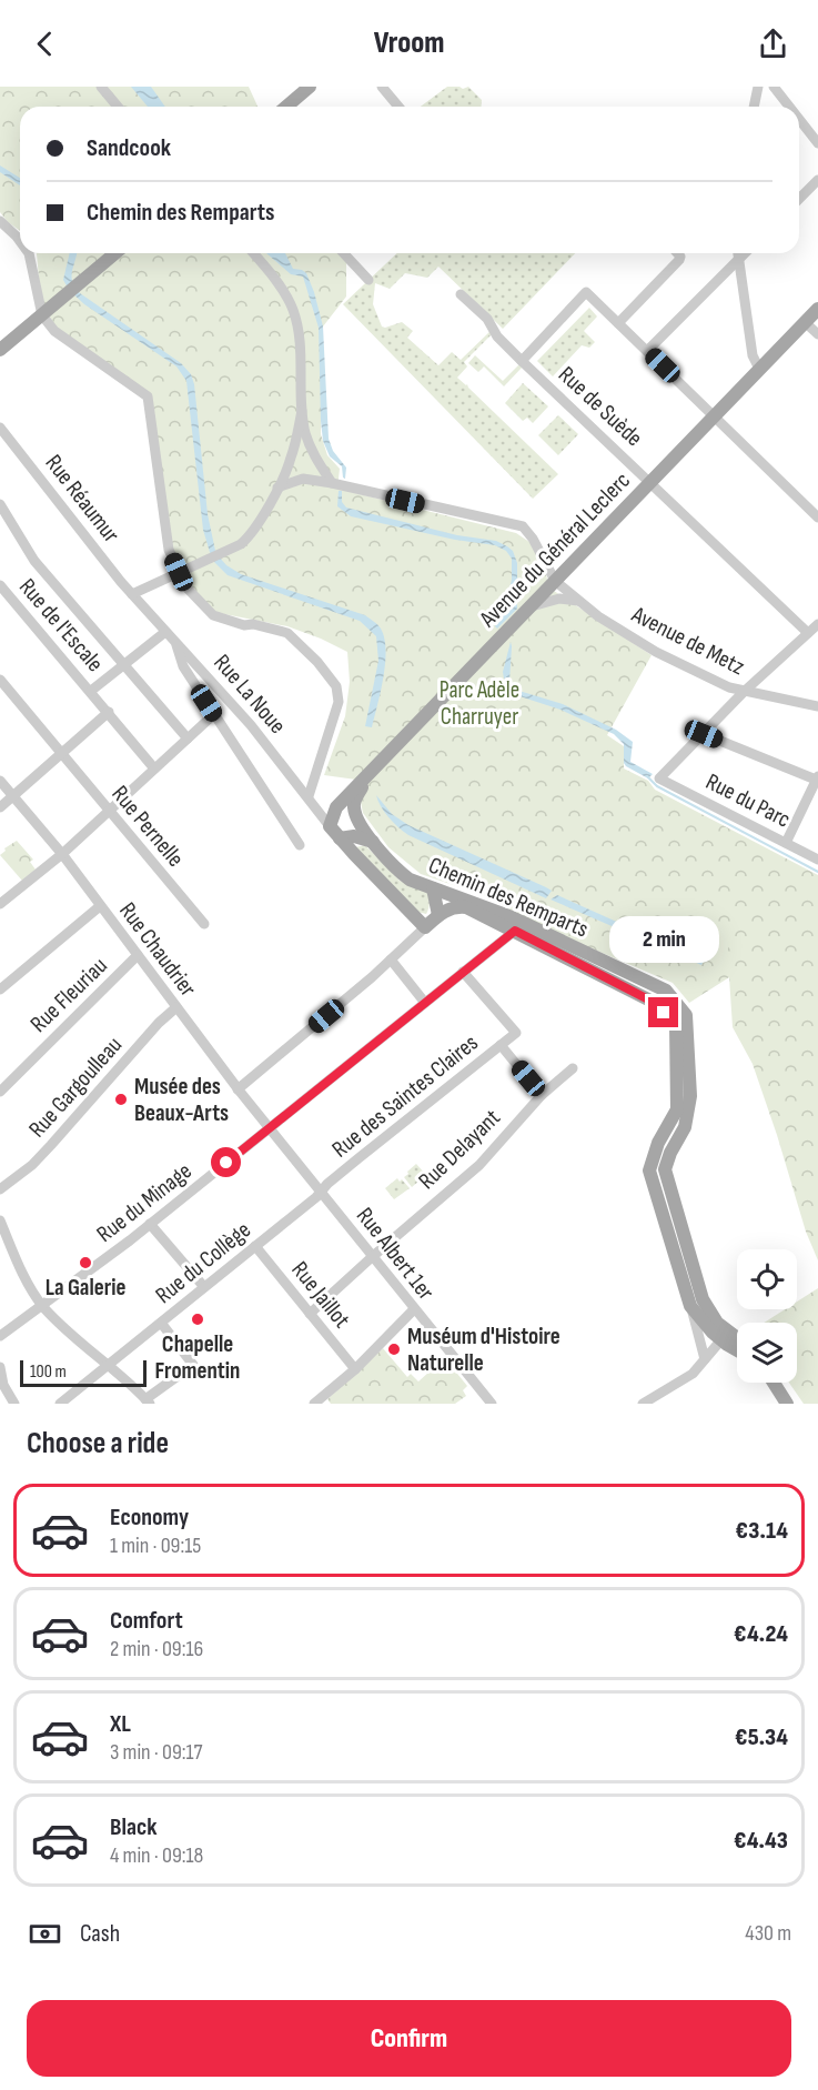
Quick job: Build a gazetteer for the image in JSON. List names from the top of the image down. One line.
{"streets":{"main road":["Avenue du Général Leclerc","Chemin des Remparts"],"street":["Rue de Suède","Rue Réaumur","Rue de l'Escale","Avenue de Metz","Rue La Noue","Rue du Parc","Rue Pernelle","Rue Chaudrier","Rue Fleuriau","Rue Gargoulleau","Rue des Saintes Claires","Rue Delayant","Rue du Minage","Rue Albert 1er","Rue du Collège","Rue Jaillot"]},"crossings":[["Rue de Suède","Avenue du Général Leclerc"],["Rue Réaumur","Rue La Noue"],["Avenue du Général Leclerc","Avenue de Metz"],["Avenue du Général Leclerc","Rue La Noue"],["Avenue du Général Leclerc","Chemin des Remparts"],["Rue La Noue","Chemin des Remparts"],["Chemin des Remparts","Rue du Minage"],["Rue Chaudrier","Rue Fleuriau"],["Rue Chaudrier","Rue Gargoulleau"],["Rue Chaudrier","Rue du Minage"],["Rue Chaudrier","Rue Albert 1er"],["Rue des Saintes Claires","Rue du Minage"],["Rue des Saintes Claires","Rue Albert 1er"],["Rue des Saintes Claires","Rue du Collège"],["Rue Delayant","Rue Albert 1er"],["Rue Delayant","Rue Jaillot"],["Rue du Minage","Rue Albert 1er"],["Rue Albert 1er","Rue du Collège"],["Rue du Collège","Rue Jaillot"]],"parks":["Parc Adèle Charruyer"],"places":["Musée des Beaux-Arts","La Galerie","Chapelle Fromentin","Muséum d'Histoire Naturelle"],"scale_bar":"100 m","page":{"header":"Vroom","banner":["Sandcook","Chemin des Remparts"],"bubble":"2 min","scale":"100 m","heading":"Choose a ride","list":[{"name":"Economy","note":"1 min · 09:15","value":"€3.14"},{"name":"Comfort","note":"2 min · 09:16","value":"€4.24"},{"name":"XL","note":"3 min · 09:17","value":"€5.34"},{"name":"Black","note":"4 min · 09:18","value":"€4.43"}],"pay":["Cash","430 m"],"buttons":"Confirm"}}
